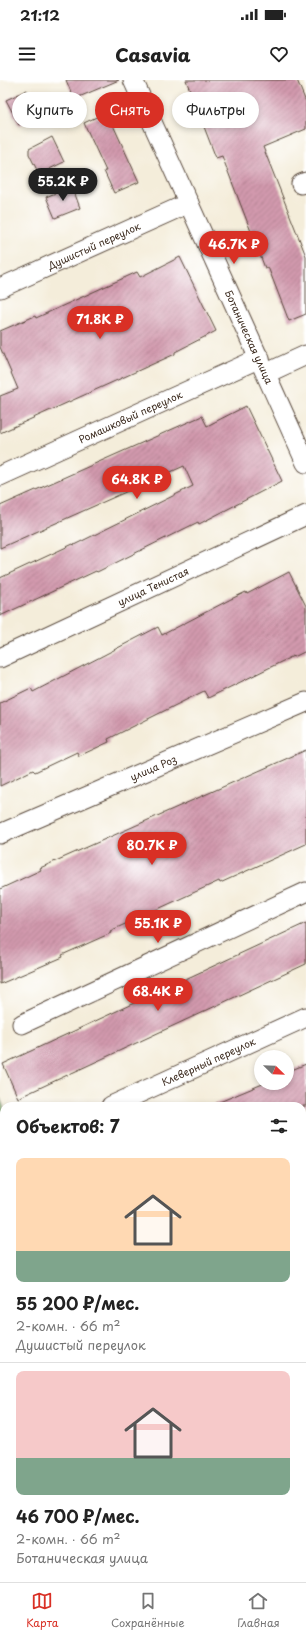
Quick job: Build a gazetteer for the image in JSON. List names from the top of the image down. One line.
{"streets":{"street":["Душистый переулок","Ботаническая улица","Ромашковый переулок","улица Тенистая","улица Роз","Клеверный переулок"]},"crossings":[["Душистый переулок","Ботаническая улица"],["Ботаническая улица","Ромашковый переулок"]],"north":"bottom right","page":{"status":"21:12","header":"Casavia","chip":["Купить","Снять","Фильтры"],"price":["55.2K ₽","46.7K ₽","71.8K ₽","64.8K ₽","80.7K ₽","55.1K ₽","68.4K ₽"],"heading":"Объектов: 7","list":[{"name":"55 200 ₽/мес.","note":"2-комн. · 66 m² · Душистый переулок"},{"name":"46 700 ₽/мес.","note":"2-комн. · 66 m² · Ботаническая улица"}],"tabs":["Карта","Сохранённые","Главная"]}}
